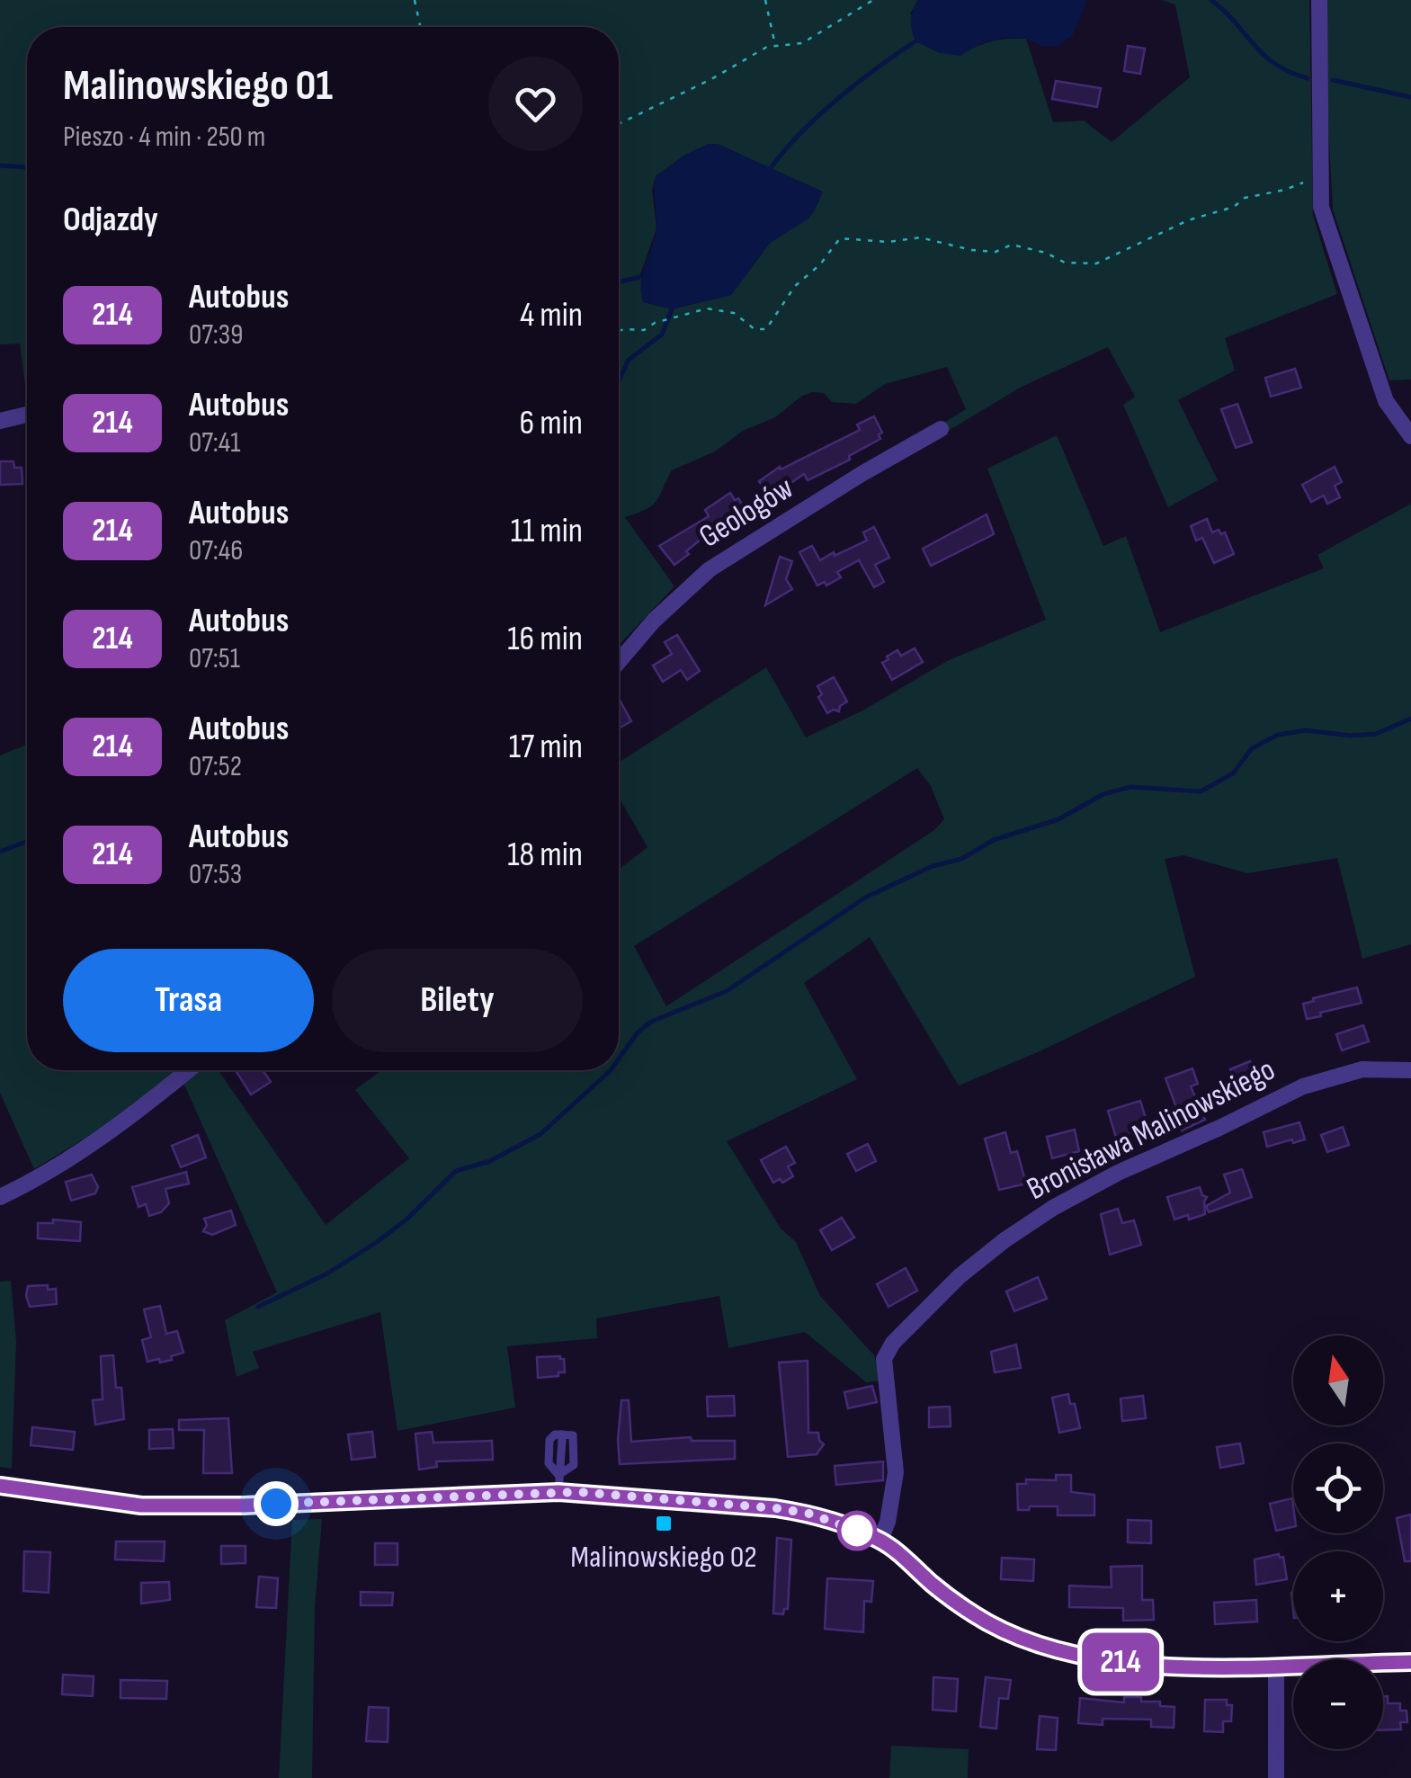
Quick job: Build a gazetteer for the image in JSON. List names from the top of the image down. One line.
{"streets":{"street":["Geologów","Bronisława Malinowskiego"]},"places":{"transit":["Malinowskiego 02"]},"lines":["bus line 214"],"north":"top","page":{"on_map":"214","heading":[["Malinowskiego 01","Pieszo · 4 min · 250 m"],"Odjazdy"],"list":[{"mark":"214","name":"Autobus","note":"07:39","value":"4 min"},{"mark":"214","name":"Autobus","note":"07:41","value":"6 min"},{"mark":"214","name":"Autobus","note":"07:46","value":"11 min"},{"mark":"214","name":"Autobus","note":"07:51","value":"16 min"},{"mark":"214","name":"Autobus","note":"07:52","value":"17 min"},{"mark":"214","name":"Autobus","note":"07:53","value":"18 min"}],"buttons":["Trasa","Bilety"],"map_buttons":["+","−"]}}
